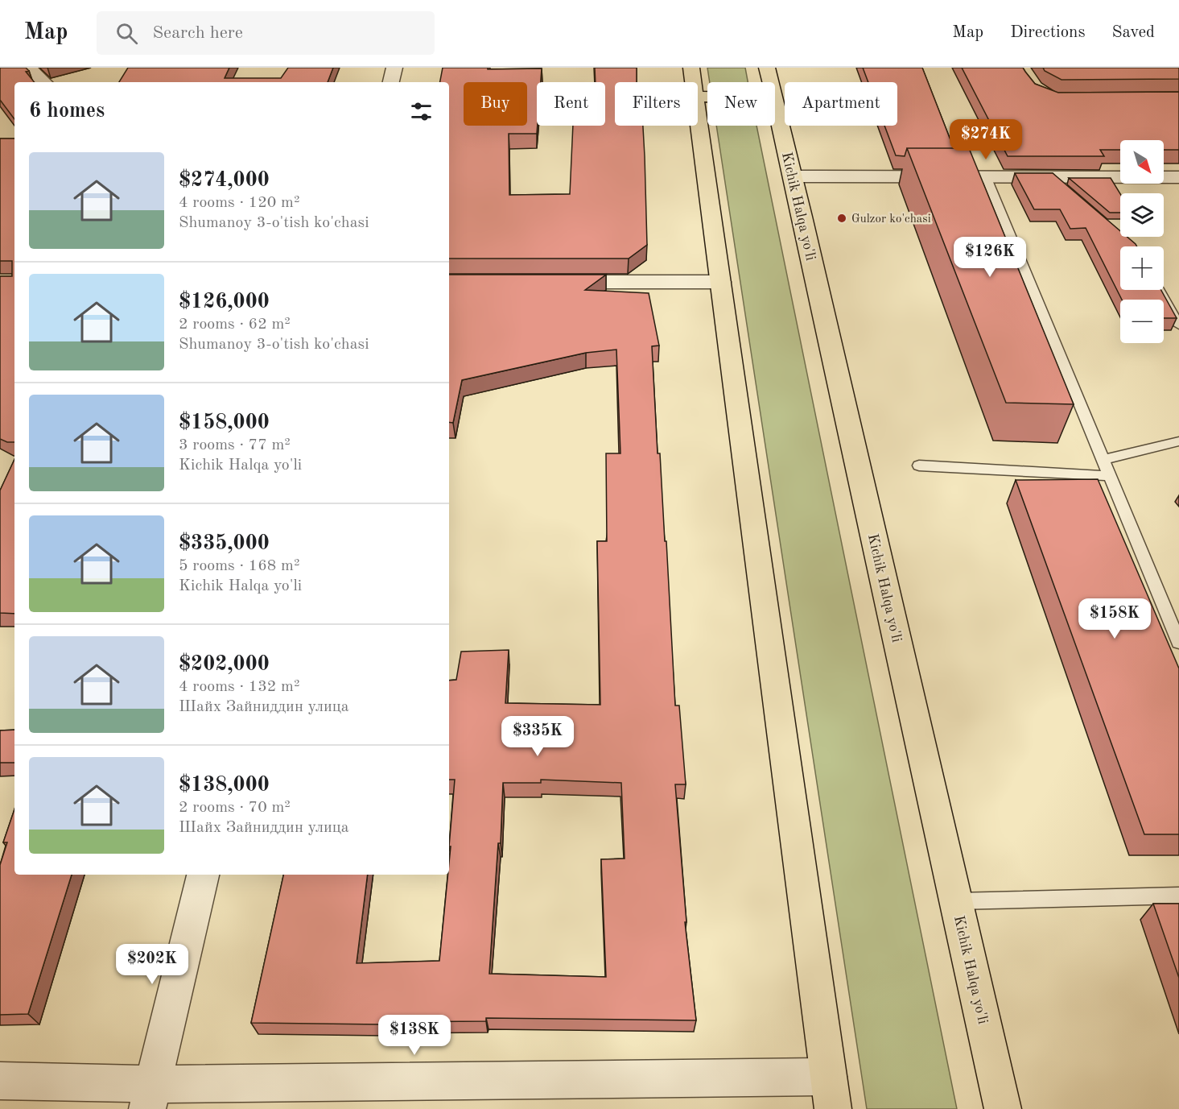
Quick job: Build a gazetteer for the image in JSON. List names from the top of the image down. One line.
{"streets":{"highway":["Kichik Halqa yo'li"]},"places":["Gulzor ko'chasi"],"north":"bottom right","page":{"header":"Map","search":"Search here","nav":["Map","Directions","Saved"],"chip":["Buy","Rent","Filters","New","Apartment"],"heading":"6 homes","price":["$274K","$126K","$158K","$335K","$202K","$138K"],"map_buttons":["+","−"],"list":[{"name":"$274,000","note":"4 rooms · 120 m² · Shumanoy 3-o'tish ko'chasi"},{"name":"$126,000","note":"2 rooms · 62 m² · Shumanoy 3-o'tish ko'chasi"},{"name":"$158,000","note":"3 rooms · 77 m² · Kichik Halqa yo'li"},{"name":"$335,000","note":"5 rooms · 168 m² · Kichik Halqa yo'li"},{"name":"$202,000","note":"4 rooms · 132 m² · Шайх Зайниддин улица"},{"name":"$138,000","note":"2 rooms · 70 m² · Шайх Зайниддин улица"}]}}
